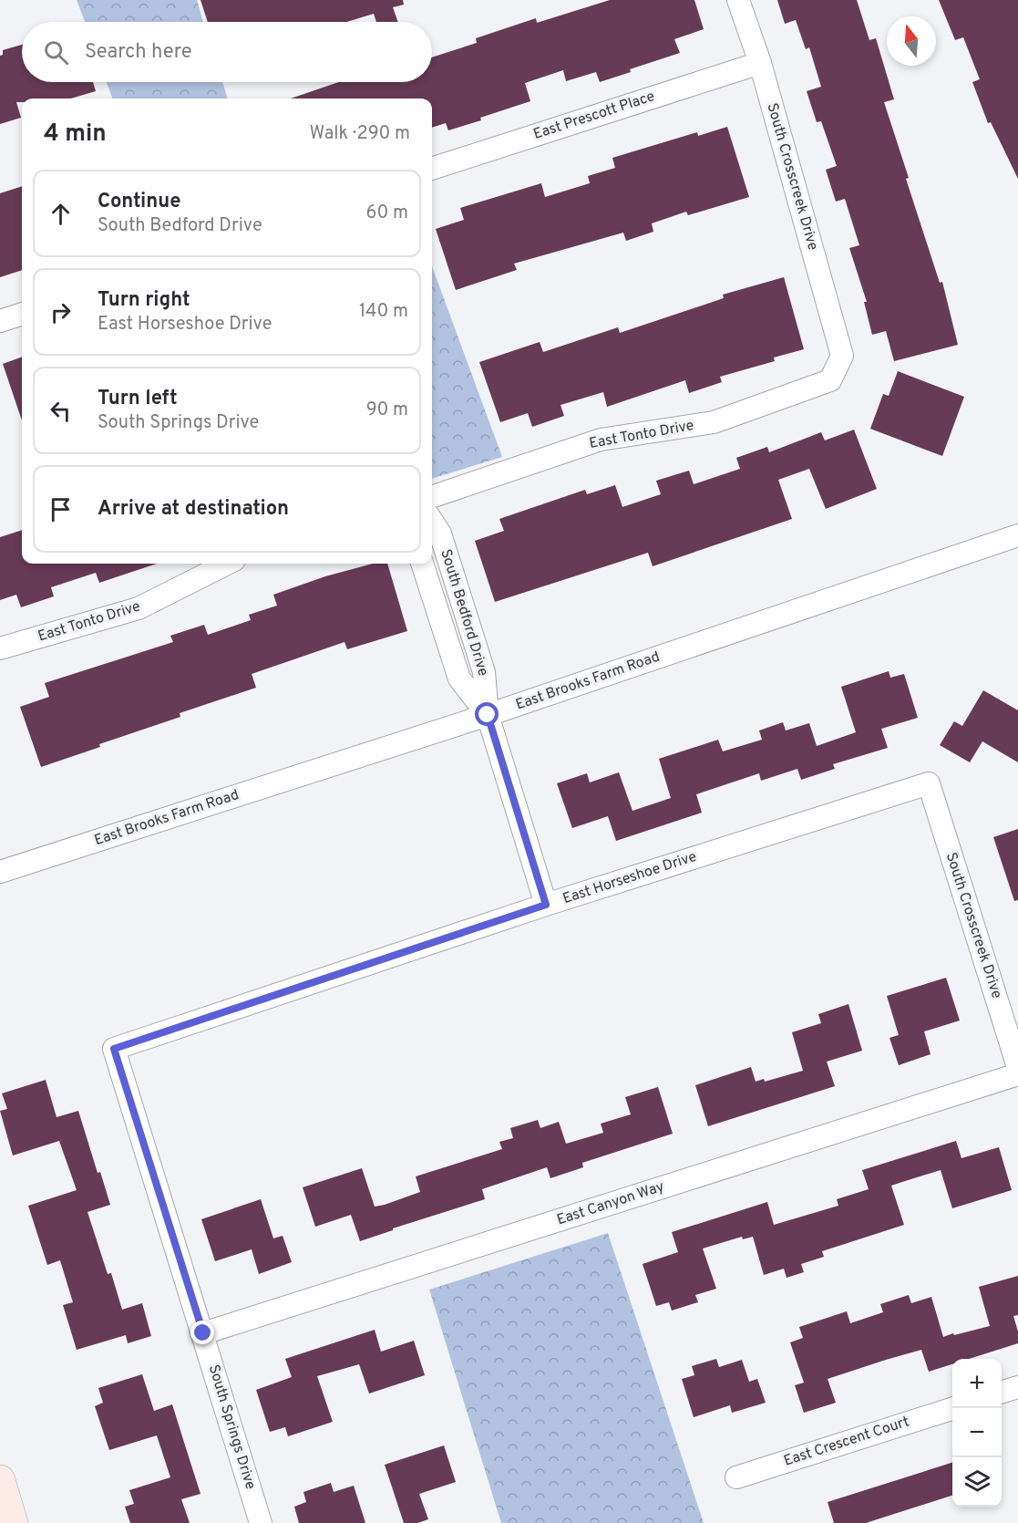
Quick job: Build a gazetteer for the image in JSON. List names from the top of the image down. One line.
{"streets":{"street":["East Prescott Place","South Crosscreek Drive","East Tonto Drive","South Bedford Drive","East Brooks Farm Road","East Horseshoe Drive","East Canyon Way","South Springs Drive","East Crescent Court"]},"crossings":[["East Prescott Place","South Crosscreek Drive"],["South Crosscreek Drive","East Tonto Drive"],["South Crosscreek Drive","East Horseshoe Drive"],["South Bedford Drive","East Brooks Farm Road"],["South Bedford Drive","East Horseshoe Drive"],["East Horseshoe Drive","South Springs Drive"],["East Canyon Way","South Springs Drive"]],"north":"top","page":{"search":"Search here","heading":["4 min","Walk · 290 m"],"list":[["Continue","South Bedford Drive","60 m"],["Turn right","East Horseshoe Drive","140 m"],["Turn left","South Springs Drive","90 m"],"Arrive at destination"],"map_buttons":["+","−"]}}
